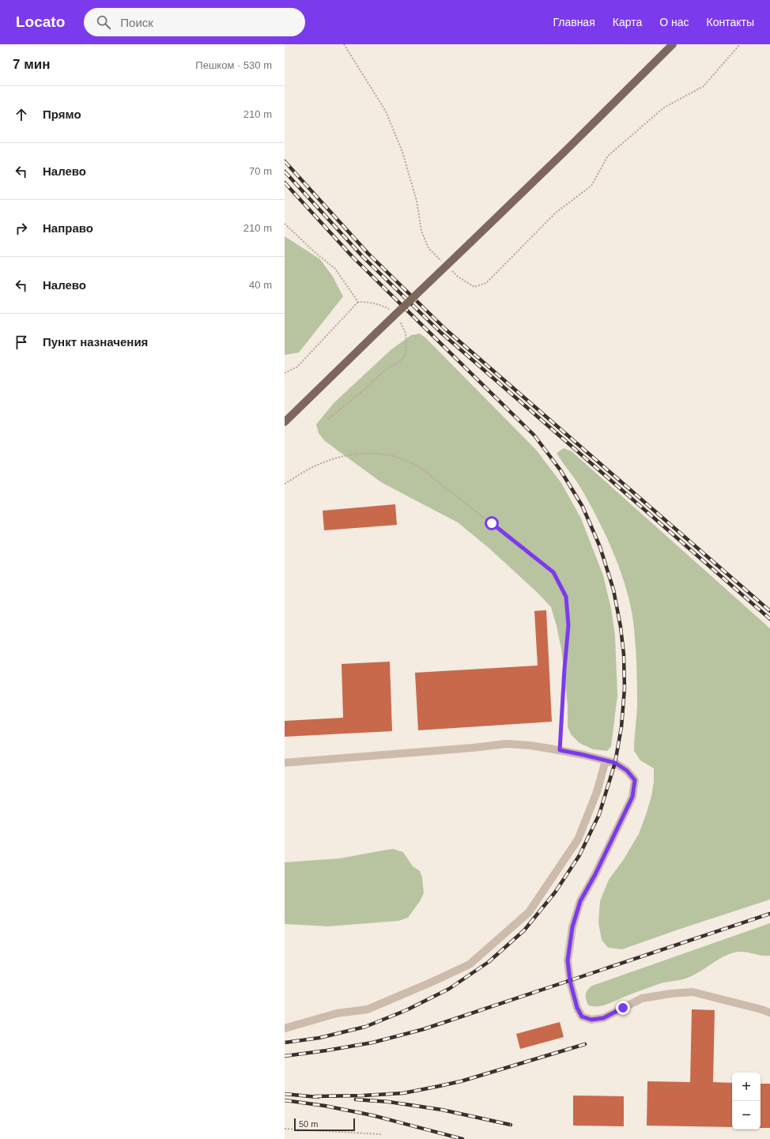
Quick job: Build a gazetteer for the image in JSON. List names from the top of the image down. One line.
{"scale_bar":"50 m","page":{"header":"Locato","search":"Поиск","nav":["Главная","Карта","О нас","Контакты"],"heading":["7 мин","Пешком · 530 m"],"list":[["Прямо","210 m"],["Налево","70 m"],["Направо","210 m"],["Налево","40 m"],"Пункт назначения"],"map_buttons":["+","−"],"scale":"50 m"}}
